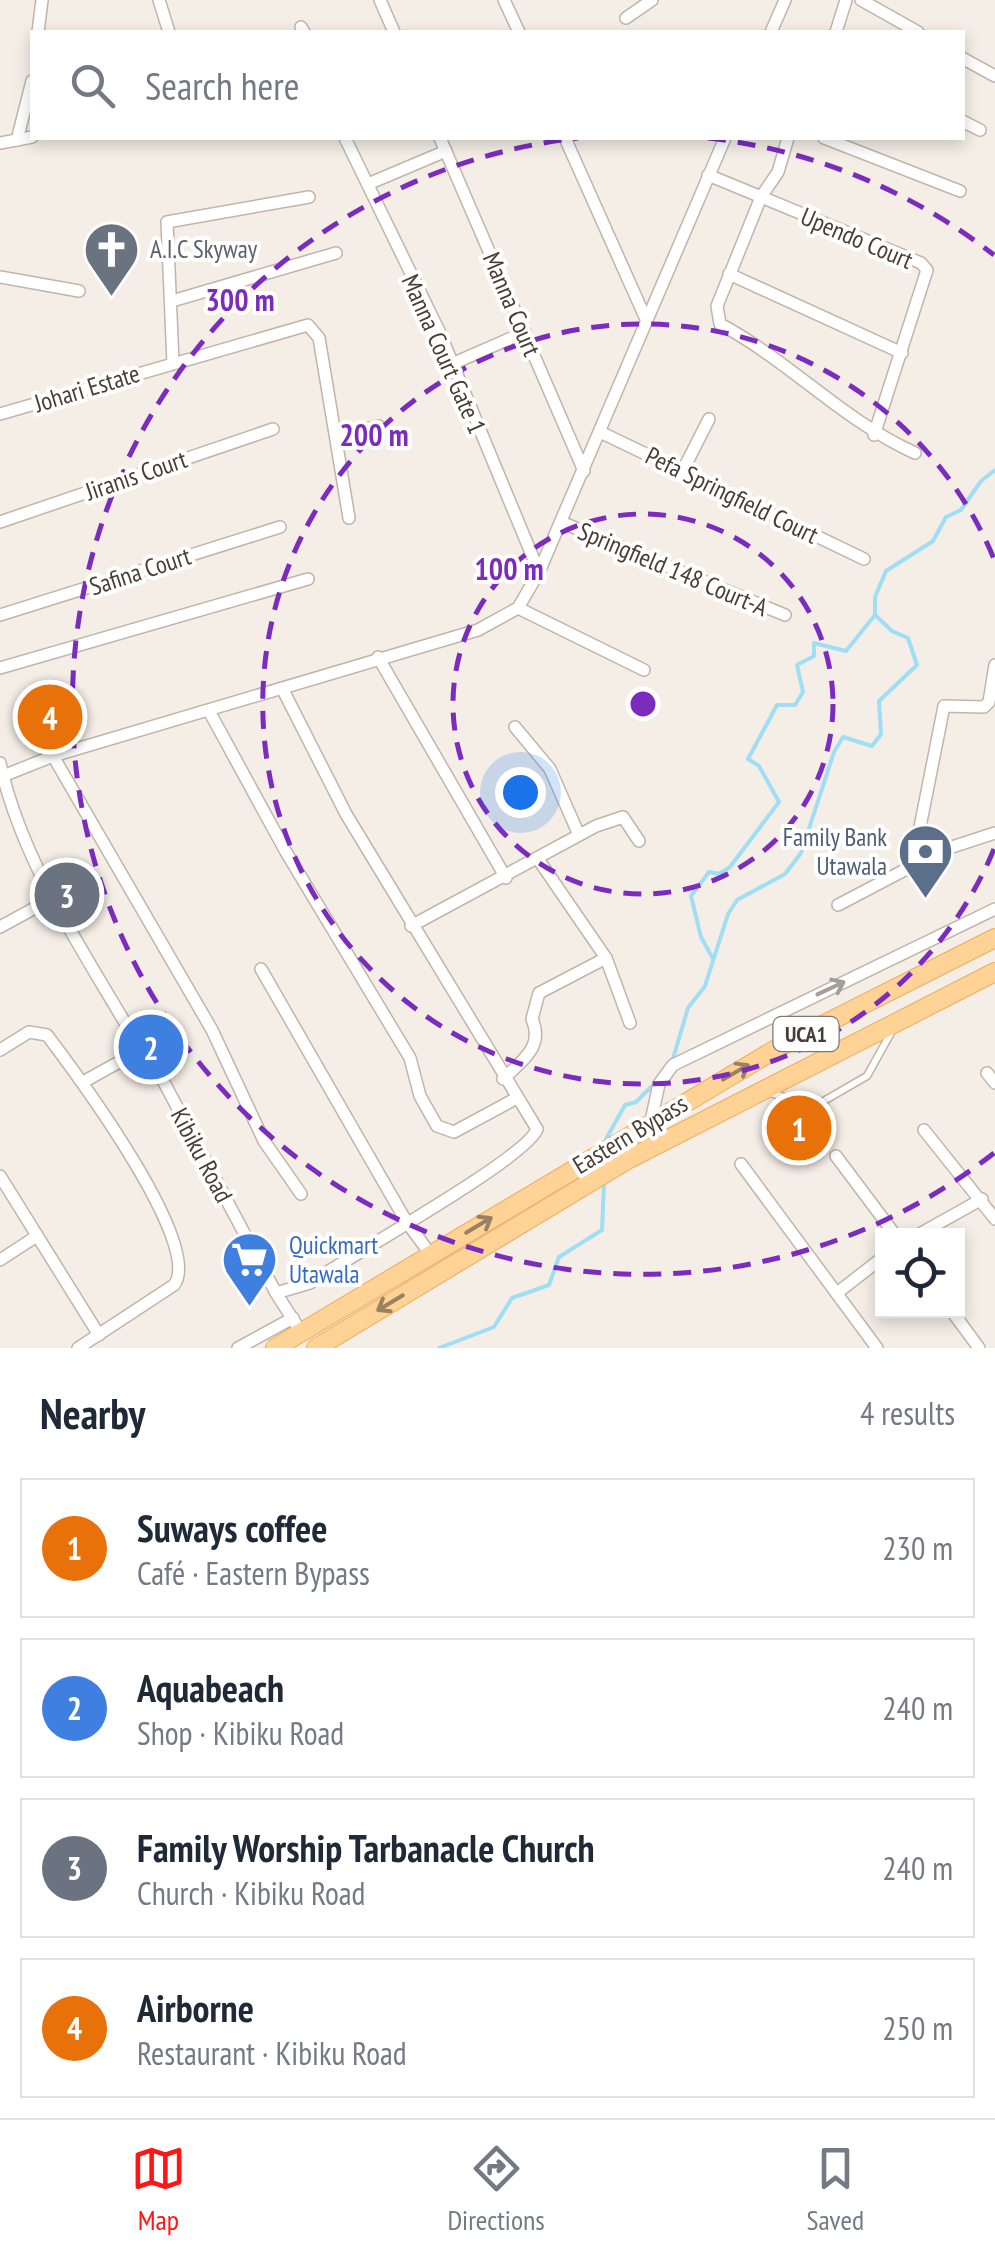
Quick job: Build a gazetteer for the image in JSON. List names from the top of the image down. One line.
{"streets":{"main road":["UCA1","Eastern Bypass"],"street":["Upendo Court","Manna Court","Manna Court Gate 1","Johari Estate","Jiranis Court","Pefa Springfield Court","Springfield 148 Court-A","Safina Court","Kibiku Road"]},"crossings":[["Eastern Bypass","Kibiku Road"]],"places":{"church":["A.I.C Skyway"],"bank":["Family Bank Utawala"],"supermarket":["Quickmart Utawala"]},"page":{"search":"Search here","pins":["4","3","2","1"],"heading":["Nearby","4 results"],"list":[{"mark":"1","name":"Suways coffee","note":"Café · Eastern Bypass","value":"230 m"},{"mark":"2","name":"Aquabeach","note":"Shop · Kibiku Road","value":"240 m"},{"mark":"3","name":"Family Worship Tarbanacle Church","note":"Church · Kibiku Road","value":"240 m"},{"mark":"4","name":"Airborne","note":"Restaurant · Kibiku Road","value":"250 m"}],"nav":["Map","Directions","Saved"]},"rings":["300 m","200 m","100 m"]}
